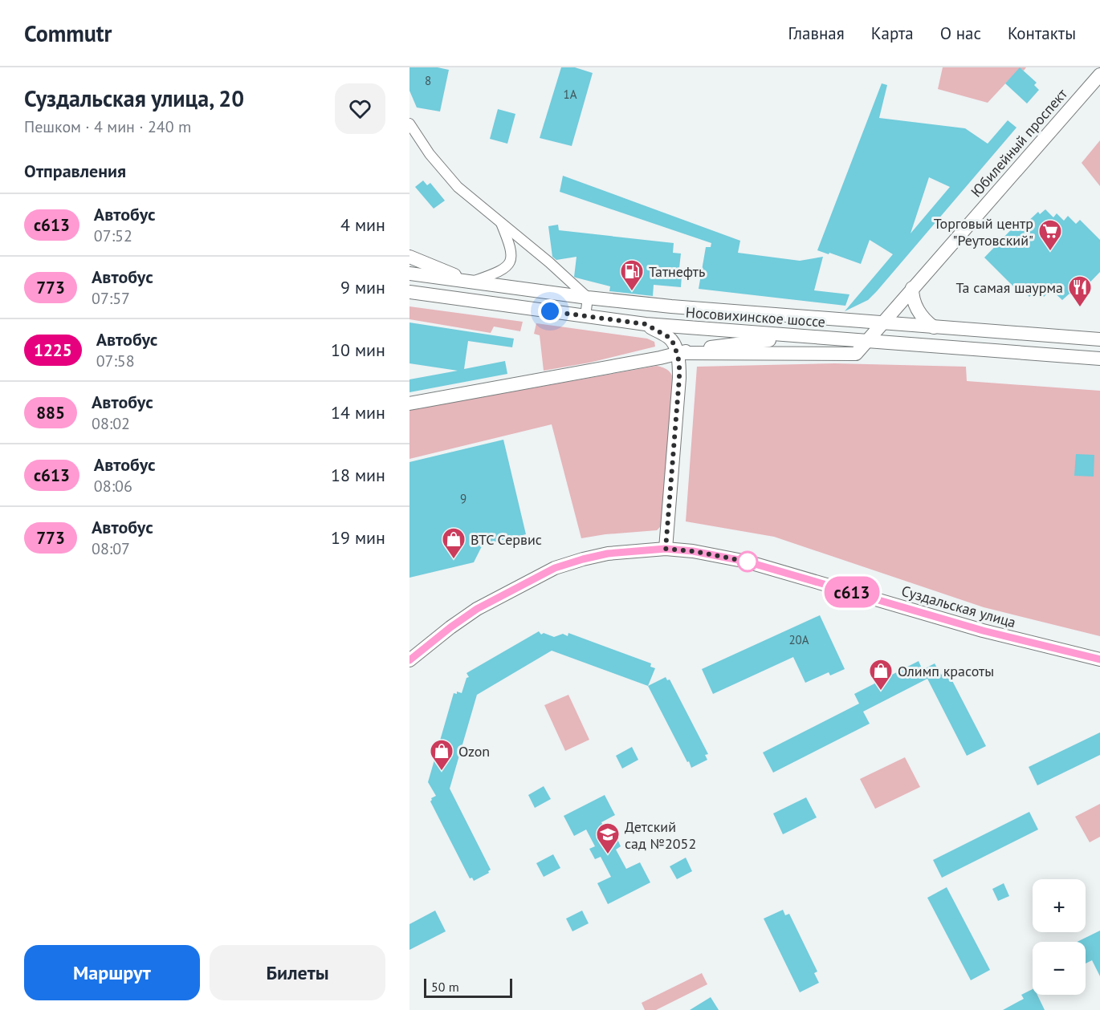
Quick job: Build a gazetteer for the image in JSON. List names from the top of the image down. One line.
{"streets":{"main road":["Юбилейный проспект","Носовихинское шоссе","Суздальская улица"]},"crossings":[["Юбилейный проспект","Носовихинское шоссе"]],"places":{"supermarket":["Торговый центр \"Реутовский\""],"fuel station":["Татнефть"],"restaurant":["Та самая шаурма"],"shop":["ВТС Сервис","Олимп красоты","Ozon"],"school or university":["Детский сад №2052"]},"lines":["bus line с613"],"house_numbers":["8","1A","9","20А"],"scale_bar":"50 m","page":{"header":"Commutr","nav":["Главная","Карта","О нас","Контакты"],"heading":[["Суздальская улица, 20","Пешком · 4 мин · 240 m"],"Отправления"],"on_map":"с613","list":[{"mark":"с613","name":"Автобус","note":"07:52","value":"4 мин"},{"mark":"773","name":"Автобус","note":"07:57","value":"9 мин"},{"mark":"1225","name":"Автобус","note":"07:58","value":"10 мин"},{"mark":"885","name":"Автобус","note":"08:02","value":"14 мин"},{"mark":"с613","name":"Автобус","note":"08:06","value":"18 мин"},{"mark":"773","name":"Автобус","note":"08:07","value":"19 мин"}],"map_buttons":["+","−"],"buttons":["Маршрут","Билеты"],"scale":"50 m"}}
